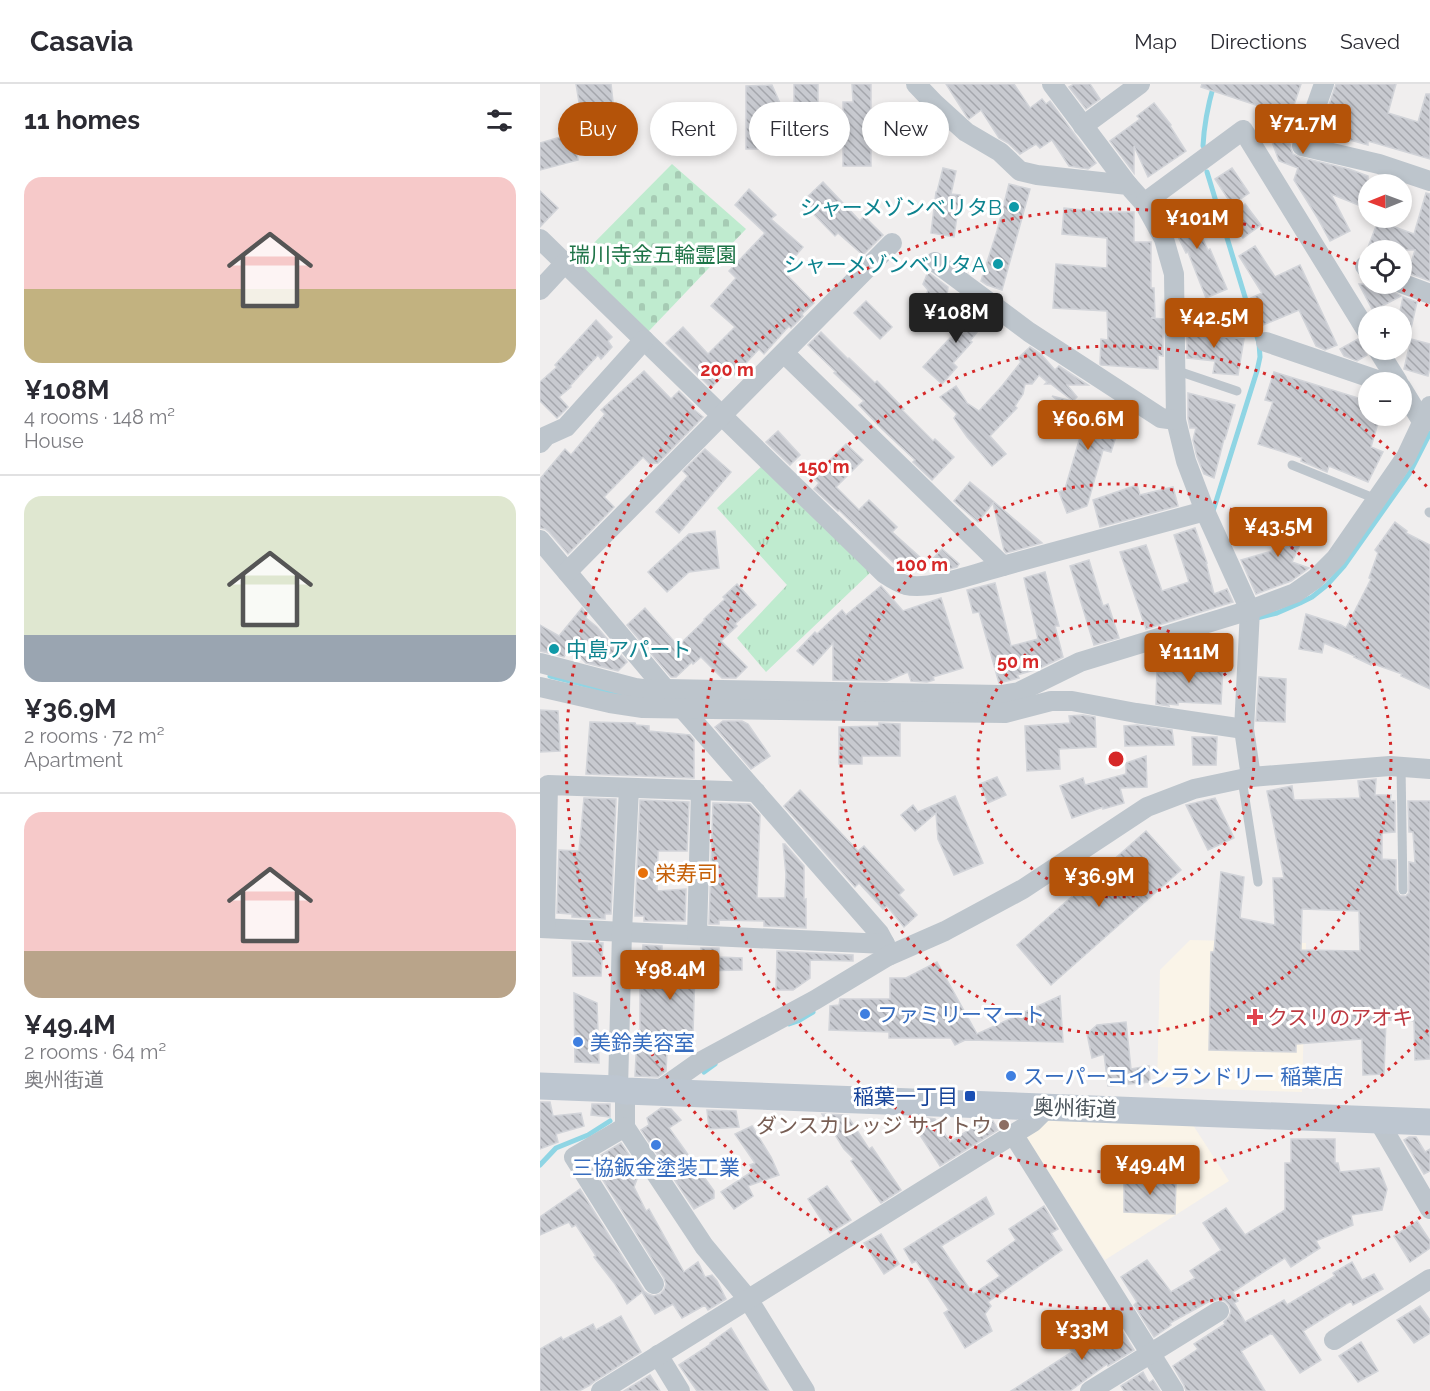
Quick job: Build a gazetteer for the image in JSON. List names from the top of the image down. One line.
{"streets":{"street":["奥州街道"]},"parks":["瑞川寺金五輪霊園"],"places":{"other":["シャーメゾンベリタB","シャーメゾンベリタA","中島アパート","栄寿司","ファミリーマート","美鈴美容室","スーパーコインランドリー 稲葉店","ダンスカレッジ サイトウ","三協鈑金塗装工業"],"health":["クスリのアオキ"],"transit":["稲葉一丁目"]},"north":"left","page":{"header":"Casavia","nav":["Map","Directions","Saved"],"heading":"11 homes","chip":["Buy","Rent","Filters","New"],"price":["¥71.7M","¥101M","¥108M","¥42.5M","¥60.6M","¥43.5M","¥111M","¥36.9M","¥98.4M","¥49.4M","¥33M"],"list":[{"name":"¥108M","note":"4 rooms · 148 m² · House"},{"name":"¥36.9M","note":"2 rooms · 72 m² · Apartment"},{"name":"¥49.4M","note":"2 rooms · 64 m² · 奥州街道"}],"map_buttons":["+","−"]},"rings":["200 m","150 m","100 m","50 m"]}
